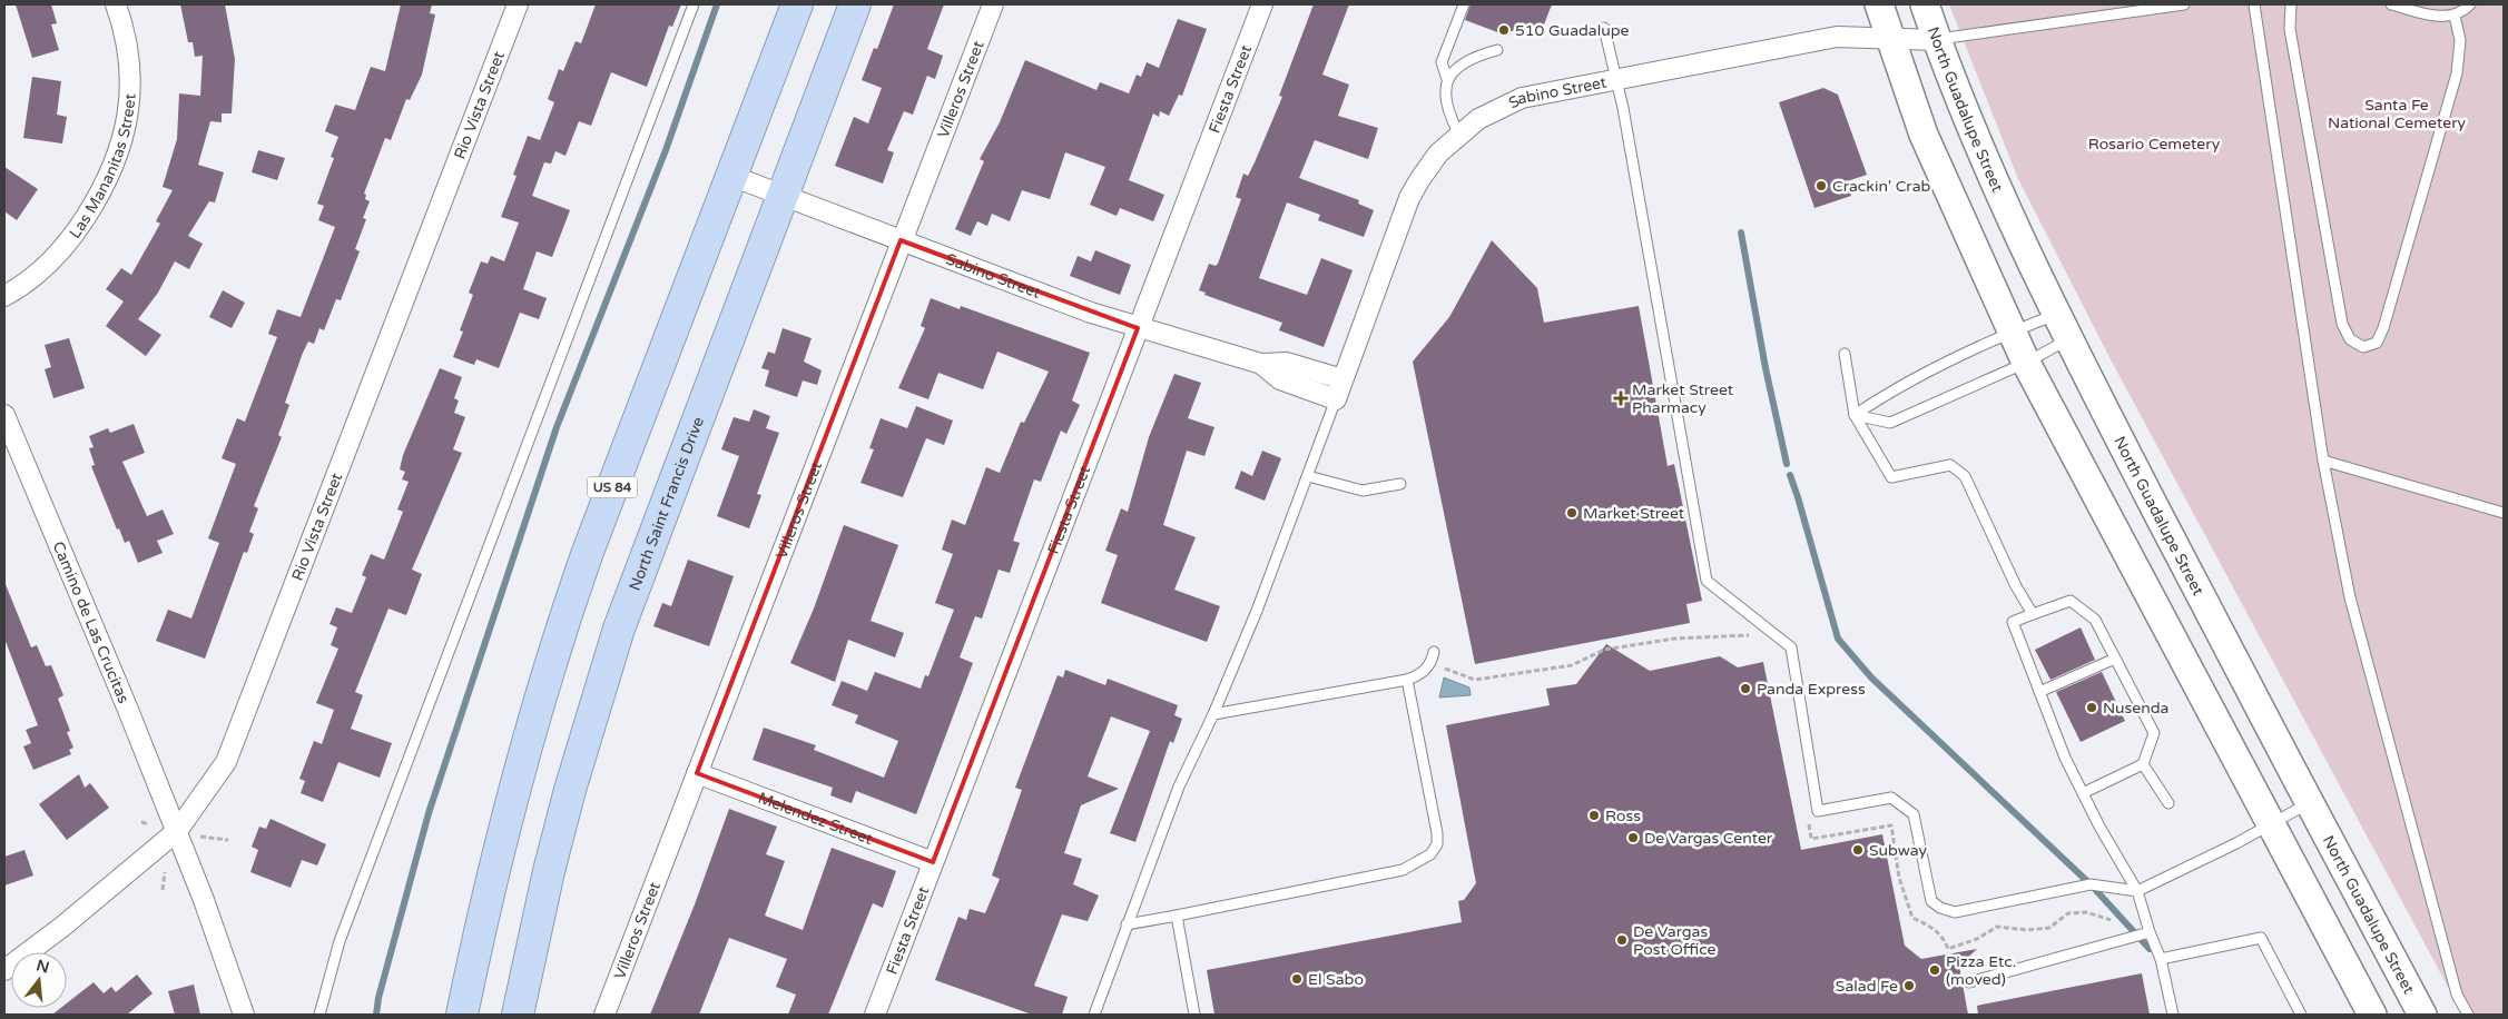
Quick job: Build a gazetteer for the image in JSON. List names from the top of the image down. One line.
{"streets":{"highway":["US 84","North Saint Francis Drive"],"main road":["North Guadalupe Street"],"street":["Villeros Street","Fiesta Street","Sabino Street","Rio Vista Street","Las Mananitas Street","Camino de Las Crucitas","Melendez Street"]},"crossings":[["Villeros Street","Sabino Street"],["Villeros Street","Melendez Street"],["Fiesta Street","Sabino Street"],["Fiesta Street","Melendez Street"],["Sabino Street","North Guadalupe Street"],["Sabino Street","US 84"],["Sabino Street","North Saint Francis Drive"],["Rio Vista Street","Camino de Las Crucitas"]],"parks":["Santa Fe National Cemetery","Rosario Cemetery"],"places":{"other":["510 Guadalupe","Crackin' Crab","Market Street","Panda Express","Nusenda","Ross","De Vargas Center","Subway","De Vargas Post Office","Pizza Etc. (moved)","El Sabo","Salad Fe"],"health":["Market Street Pharmacy"]},"north":"top"}
